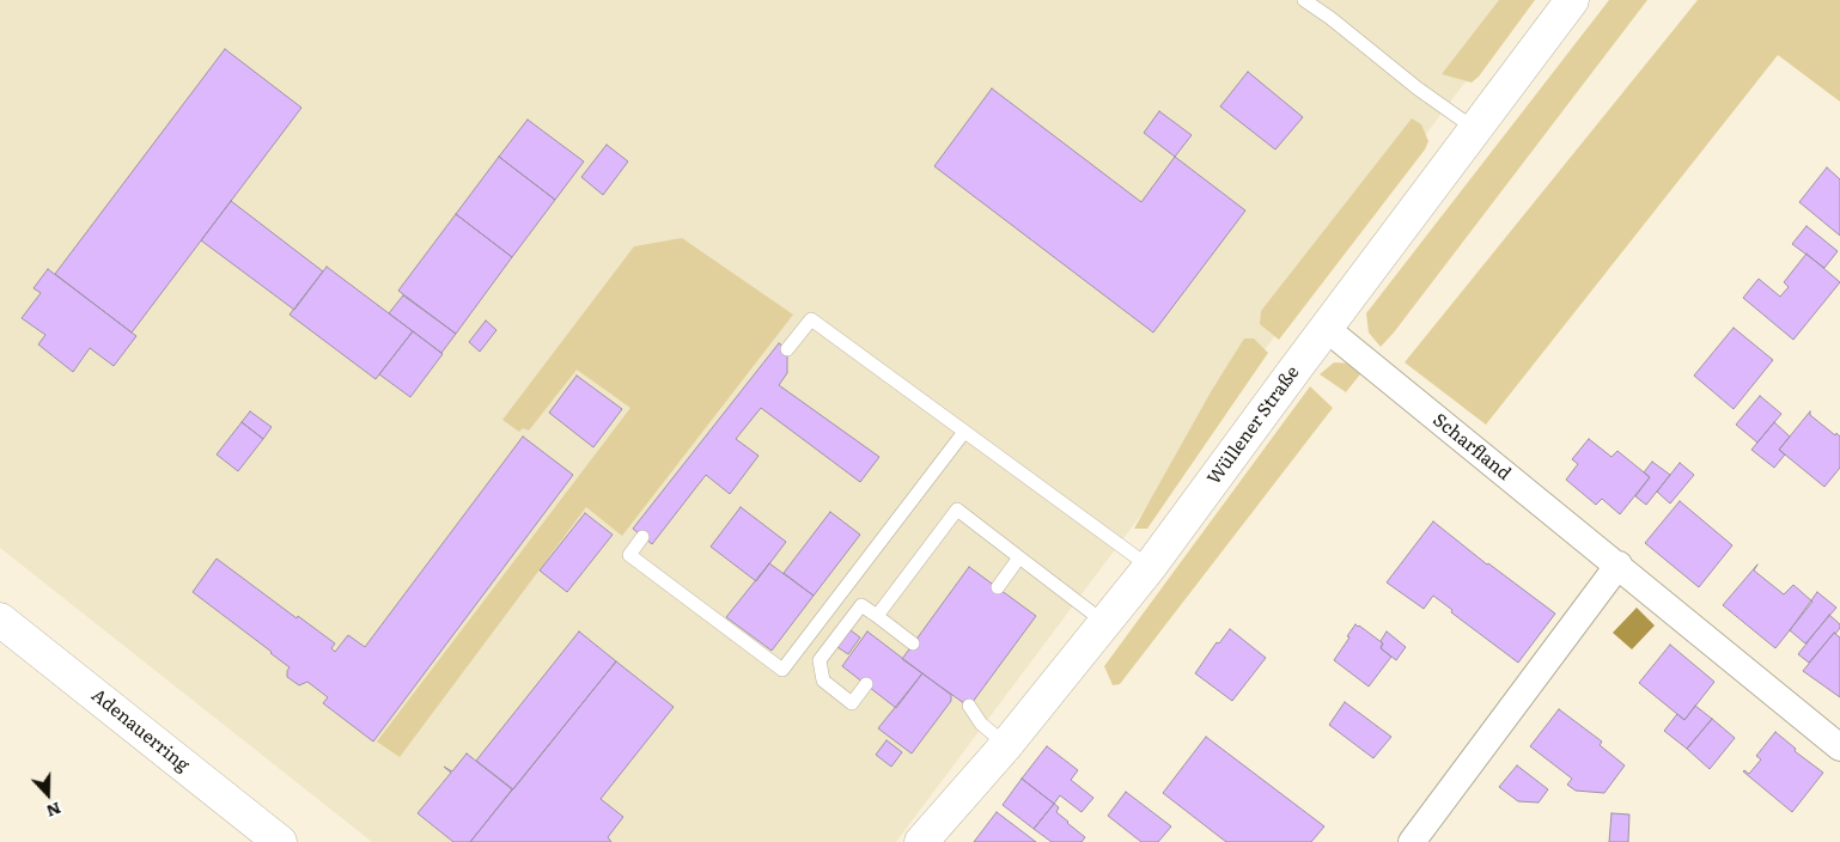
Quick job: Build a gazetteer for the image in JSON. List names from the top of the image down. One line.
{"streets":{"main road":["Wüllener Straße","Adenauerring"],"street":["Scharfland"]},"crossings":[["Wüllener Straße","Scharfland"]],"north":"bottom"}
